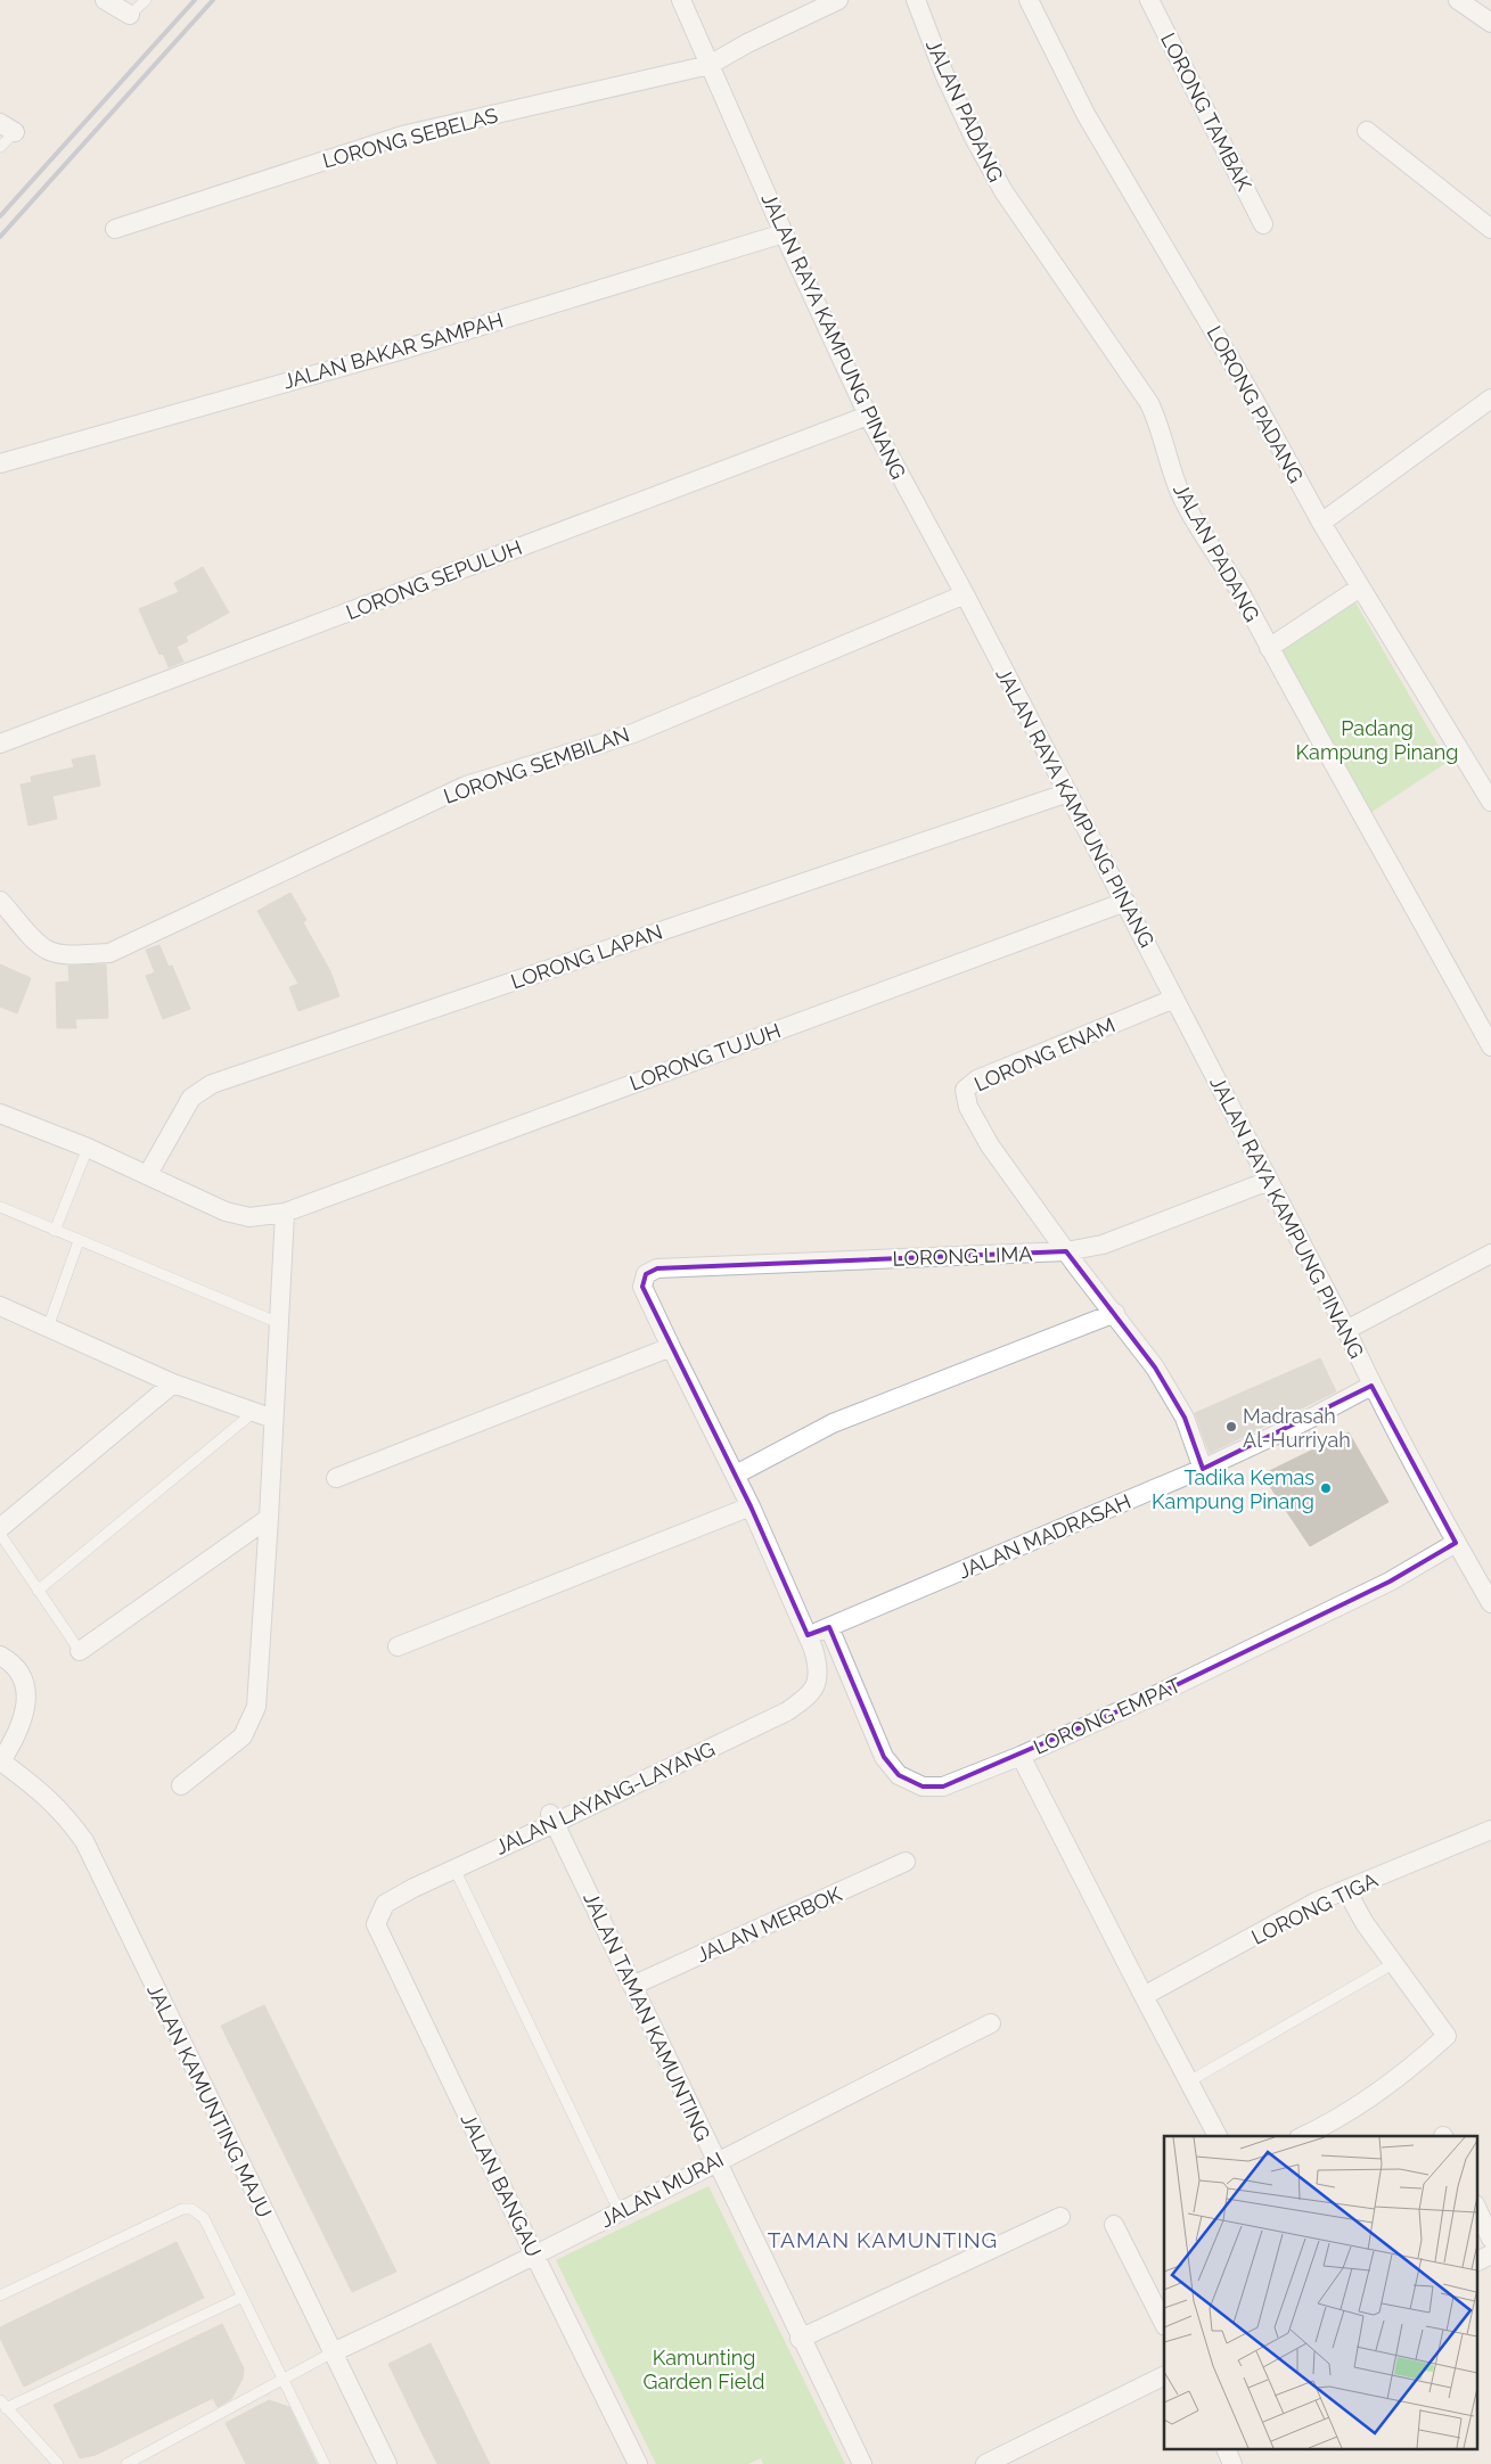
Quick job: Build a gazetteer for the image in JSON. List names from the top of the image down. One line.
{"streets":{"street":["JALAN PADANG","LORONG TAMBAK","LORONG SEBELAS","JALAN RAYA KAMPUNG PINANG","JALAN BAKAR SAMPAH","LORONG PADANG","LORONG SEPULUH","LORONG SEMBILAN","LORONG LAPAN","LORONG ENAM","LORONG TUJUH","LORONG LIMA","JALAN MADRASAH","LORONG EMPAT","JALAN LAYANG-LAYANG","LORONG TIGA","JALAN MERBOK","JALAN TAMAN KAMUNTING","JALAN KAMUNTING MAJU","JALAN BANGAU","JALAN MURAI"]},"crossings":[["LORONG SEBELAS","JALAN RAYA KAMPUNG PINANG"],["JALAN RAYA KAMPUNG PINANG","JALAN BAKAR SAMPAH"],["JALAN RAYA KAMPUNG PINANG","LORONG SEPULUH"],["JALAN RAYA KAMPUNG PINANG","LORONG SEMBILAN"],["JALAN RAYA KAMPUNG PINANG","LORONG LAPAN"],["JALAN RAYA KAMPUNG PINANG","LORONG ENAM"],["JALAN RAYA KAMPUNG PINANG","LORONG TUJUH"],["JALAN RAYA KAMPUNG PINANG","LORONG LIMA"],["JALAN RAYA KAMPUNG PINANG","JALAN MADRASAH"],["JALAN RAYA KAMPUNG PINANG","LORONG EMPAT"],["LORONG LAPAN","LORONG TUJUH"],["LORONG ENAM","LORONG LIMA"],["JALAN MADRASAH","LORONG EMPAT"],["JALAN MADRASAH","JALAN LAYANG-LAYANG"],["JALAN LAYANG-LAYANG","JALAN TAMAN KAMUNTING"],["JALAN LAYANG-LAYANG","JALAN BANGAU"],["JALAN MERBOK","JALAN TAMAN KAMUNTING"],["JALAN TAMAN KAMUNTING","JALAN MURAI"],["JALAN KAMUNTING MAJU","JALAN MURAI"],["JALAN BANGAU","JALAN MURAI"]],"districts":["TAMAN KAMUNTING"],"parks":["Padang Kampung Pinang","Kamunting Garden Field"],"places":["Madrasah Al-Hurriyah","Tadika Kemas Kampung Pinang"]}
